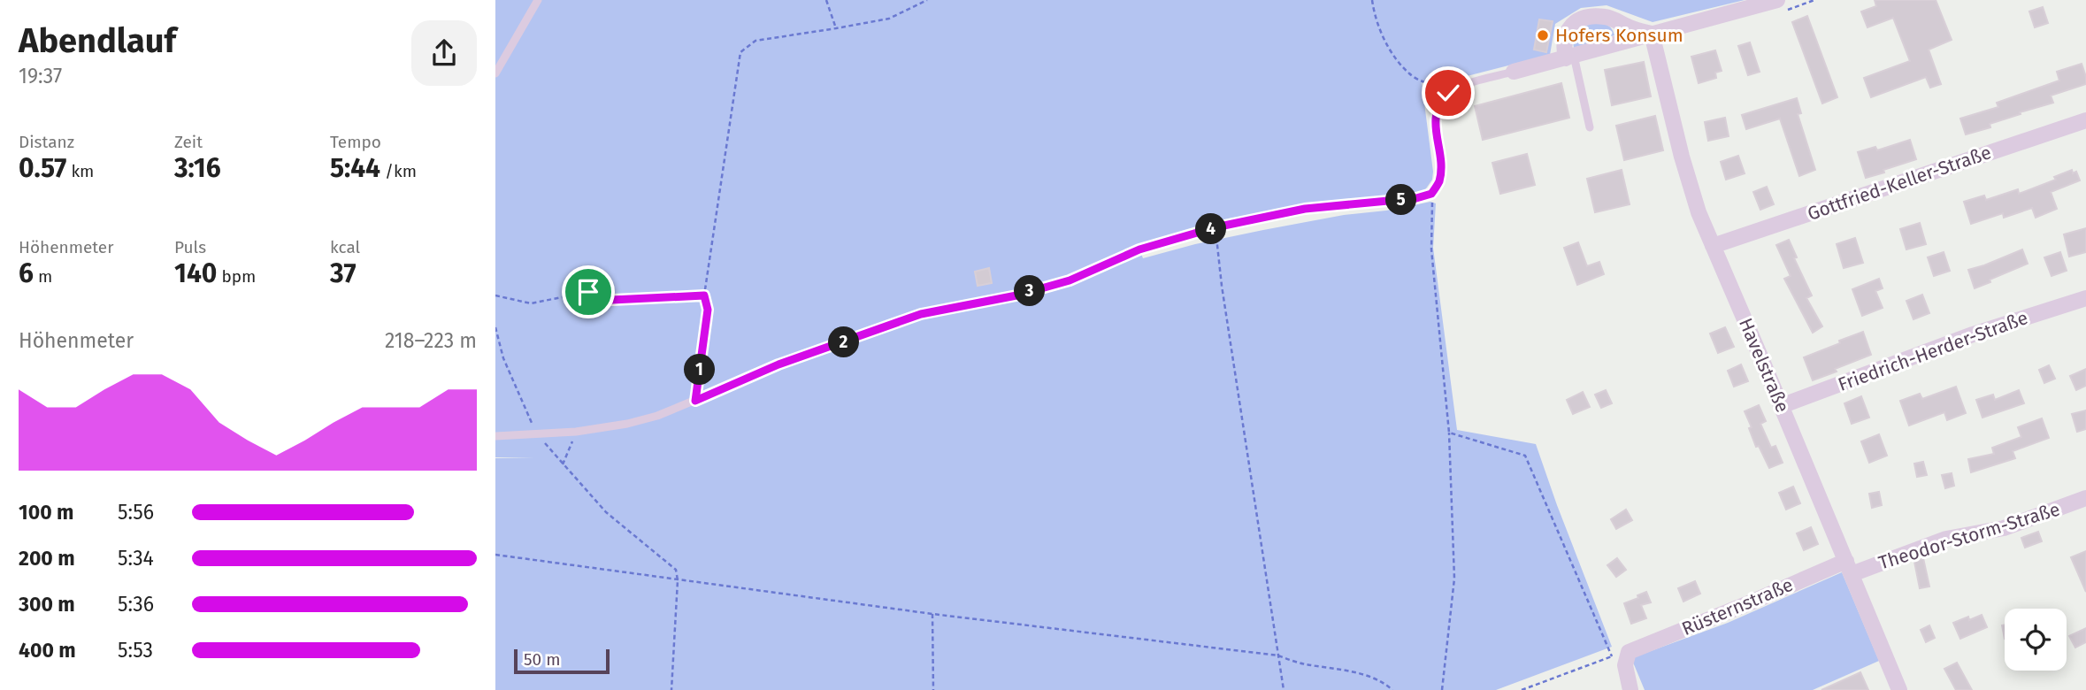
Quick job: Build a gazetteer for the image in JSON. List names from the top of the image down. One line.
{"streets":{"street":["Gottfried-Keller-Straße","Friedrich-Herder-Straße","Havelstraße","Theodor-Storm-Straße","Rüsternstraße"]},"crossings":[["Gottfried-Keller-Straße","Havelstraße"],["Friedrich-Herder-Straße","Havelstraße"],["Havelstraße","Theodor-Storm-Straße"],["Havelstraße","Rüsternstraße"],["Theodor-Storm-Straße","Rüsternstraße"]],"places":["Hofers Konsum"],"scale_bar":"50 m","page":{"heading":["Abendlauf","19:37"],"stats":[["Distanz","0.57 km"],["Zeit","3:16"],["Tempo","5:44 /km"],["Höhenmeter","6 m"],["Puls","140 bpm"],["kcal","37"]],"pins":["5","4","3","2","1"],"chart":["Höhenmeter","218–223 m"],"list":[{"name":"100 m","note":"5:56"},{"name":"200 m","note":"5:34"},{"name":"300 m","note":"5:36"},{"name":"400 m","note":"5:53"}],"scale":"50 m"}}
